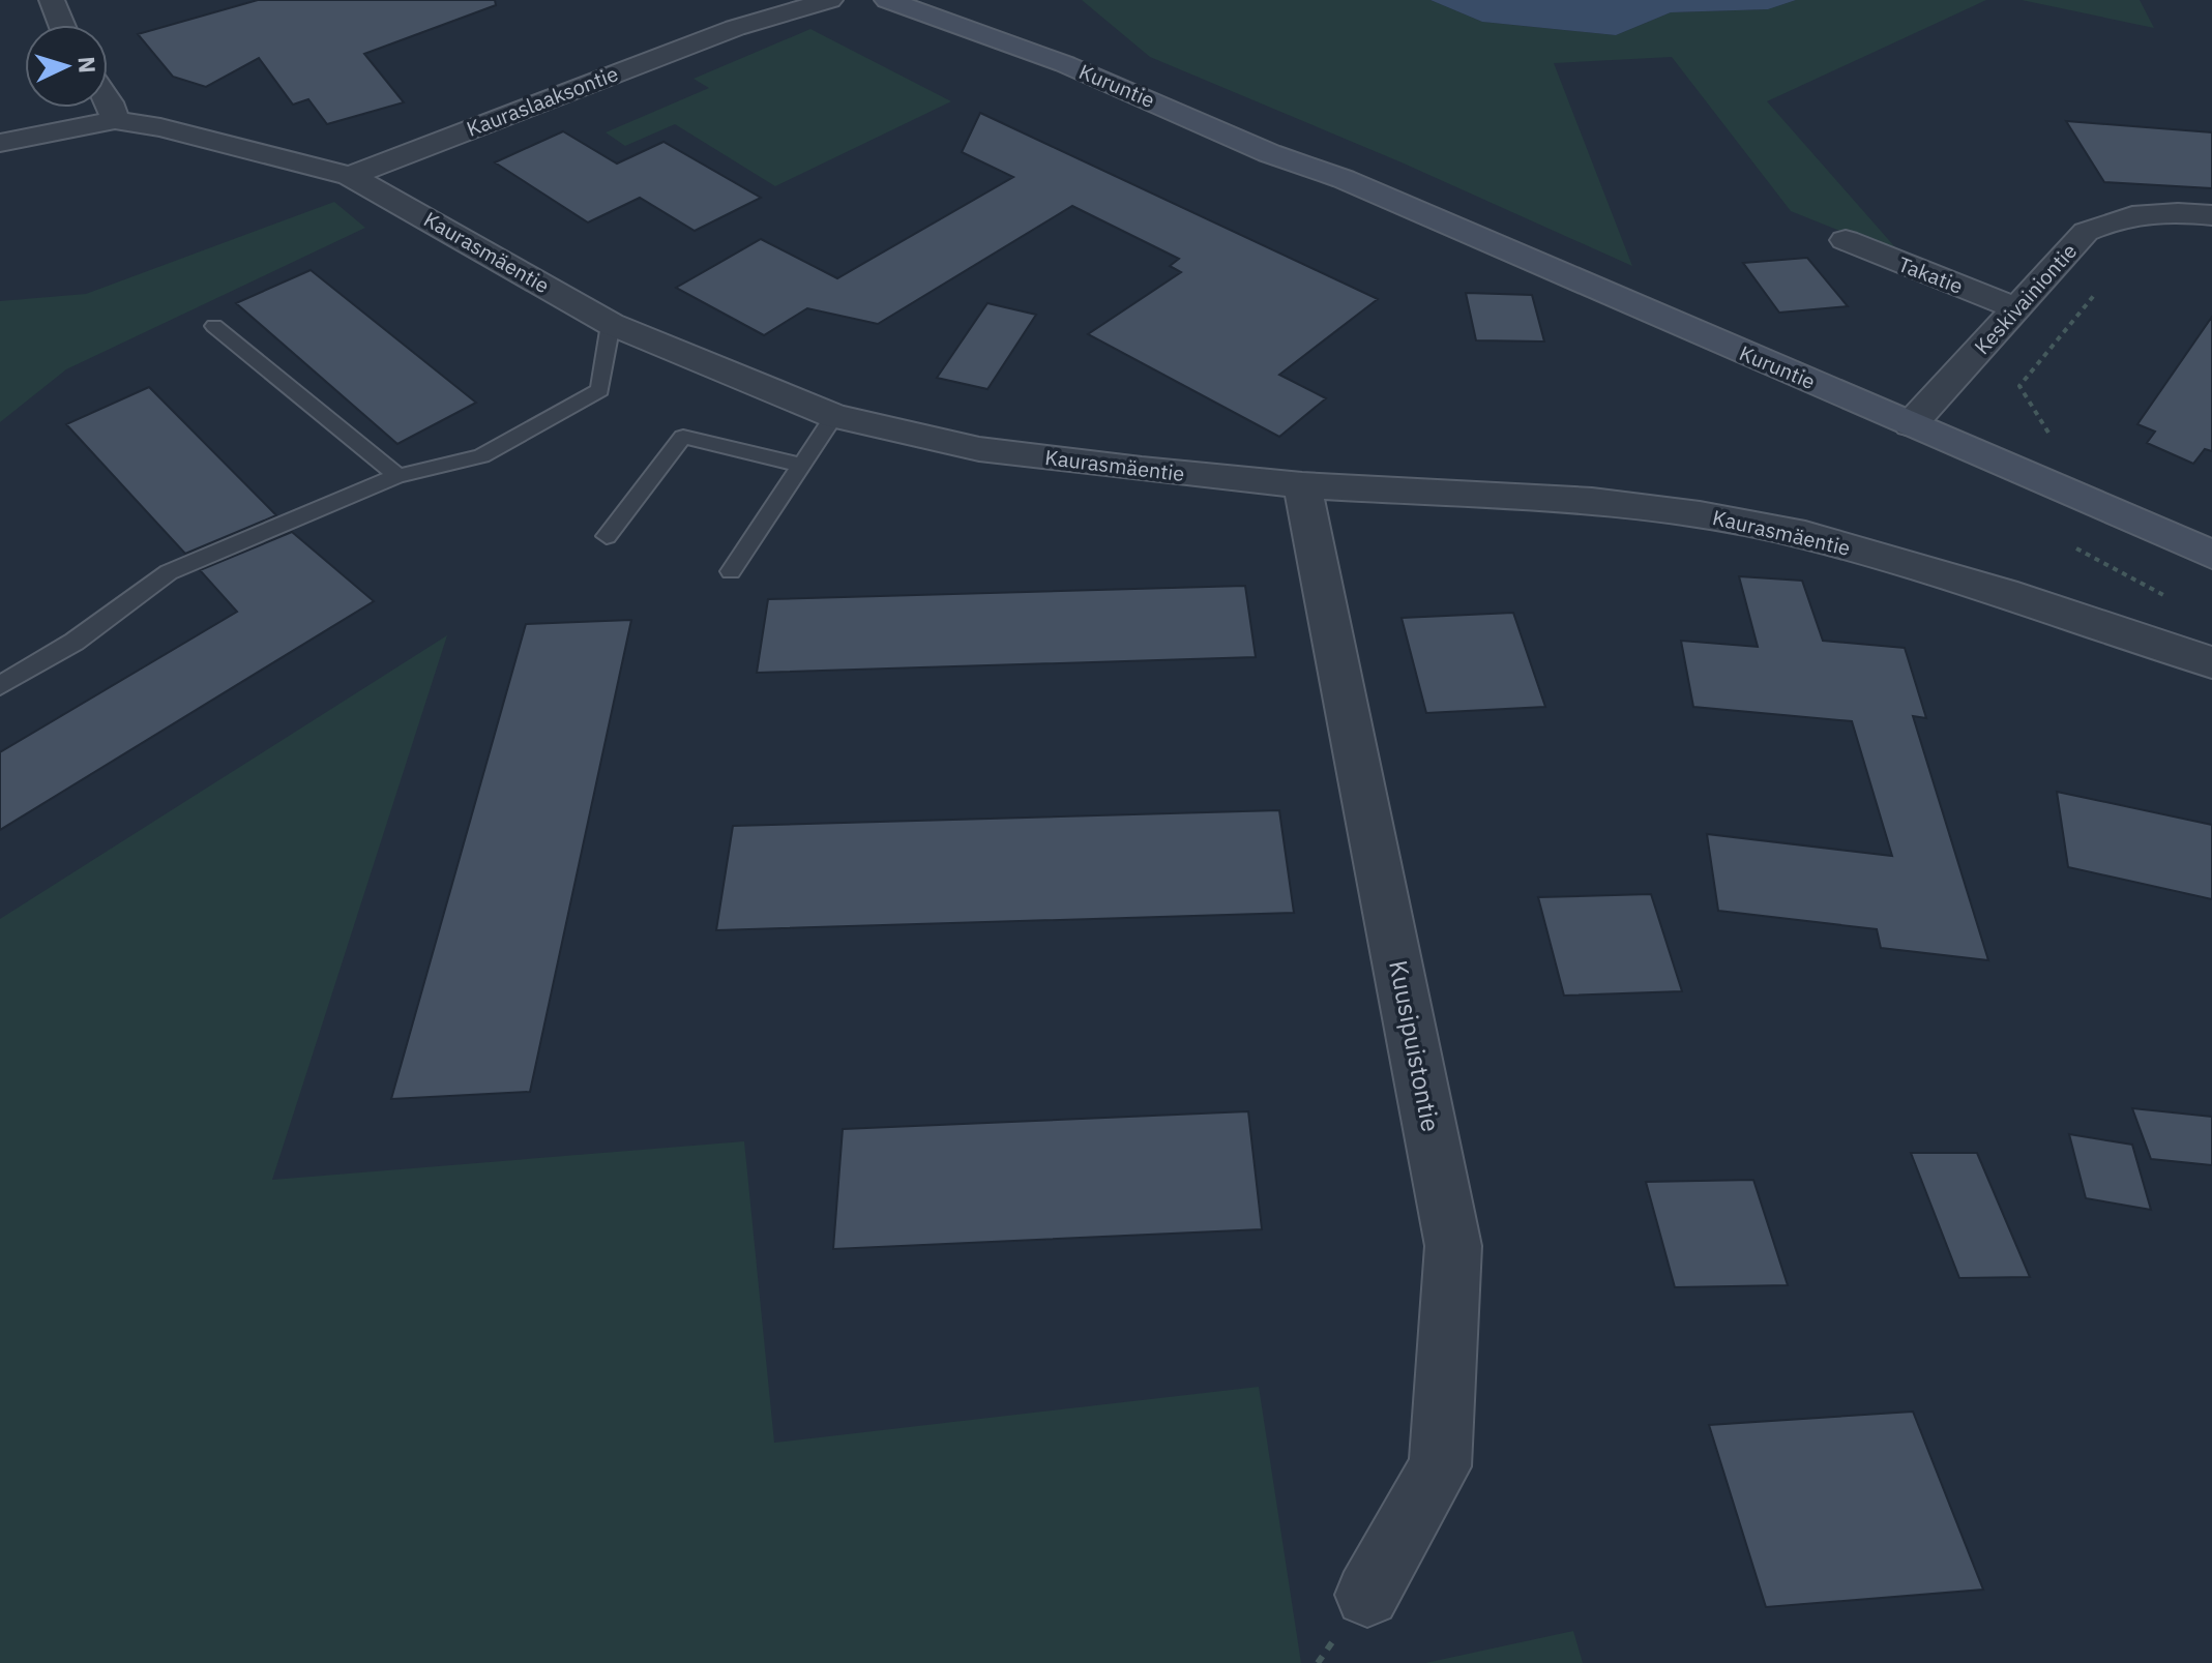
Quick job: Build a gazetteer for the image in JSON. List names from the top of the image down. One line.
{"streets":{"main road":["Kuruntie"],"street":["Kauraslaaksontie","Kaurasmäentie","Takatie","Keskivainiontie","Kuusipuistontie"]},"crossings":[["Kuruntie","Keskivainiontie"],["Kauraslaaksontie","Kaurasmäentie"],["Kaurasmäentie","Kuusipuistontie"],["Takatie","Keskivainiontie"]],"north":"right"}
